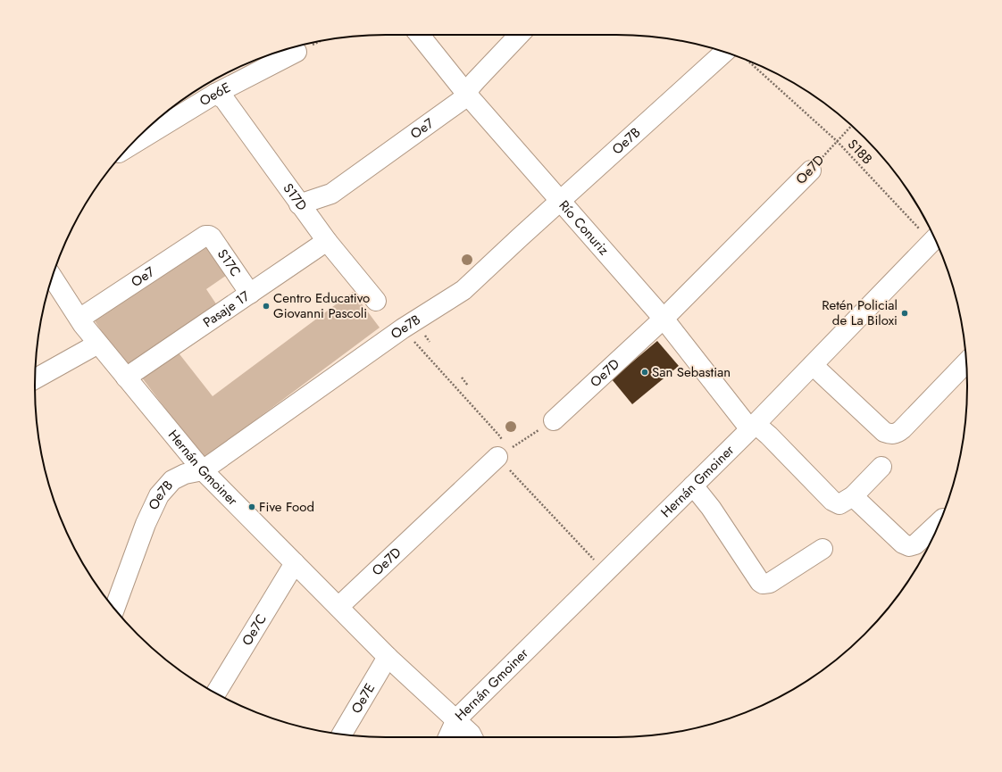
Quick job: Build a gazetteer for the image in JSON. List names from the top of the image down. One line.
{"streets":{"street":["Oe6E","Oe7","Oe7B","Oe7D","S17D","Río Conuriz","S17C","Pasaje 17","Hernán Gmoiner","Oe7C","Oe7E"],"path":["S18B"]},"crossings":[["Oe6E","S17D"],["Oe7","S17D"],["Oe7","Río Conuriz"],["Oe7","S17C"],["Oe7","Hernán Gmoiner"],["Oe7B","Río Conuriz"],["Oe7B","Hernán Gmoiner"],["S18B","Oe7D"],["Oe7D","Río Conuriz"],["Oe7D","Hernán Gmoiner"],["S17D","Pasaje 17"],["Río Conuriz","Hernán Gmoiner"],["S17C","Pasaje 17"],["Pasaje 17","Hernán Gmoiner"],["Hernán Gmoiner","Oe7C"],["Hernán Gmoiner","Oe7E"]],"places":["Centro Educativo Giovanni Pascoli","Retén Policial de La Biloxi","San Sebastian","Five Food"]}
